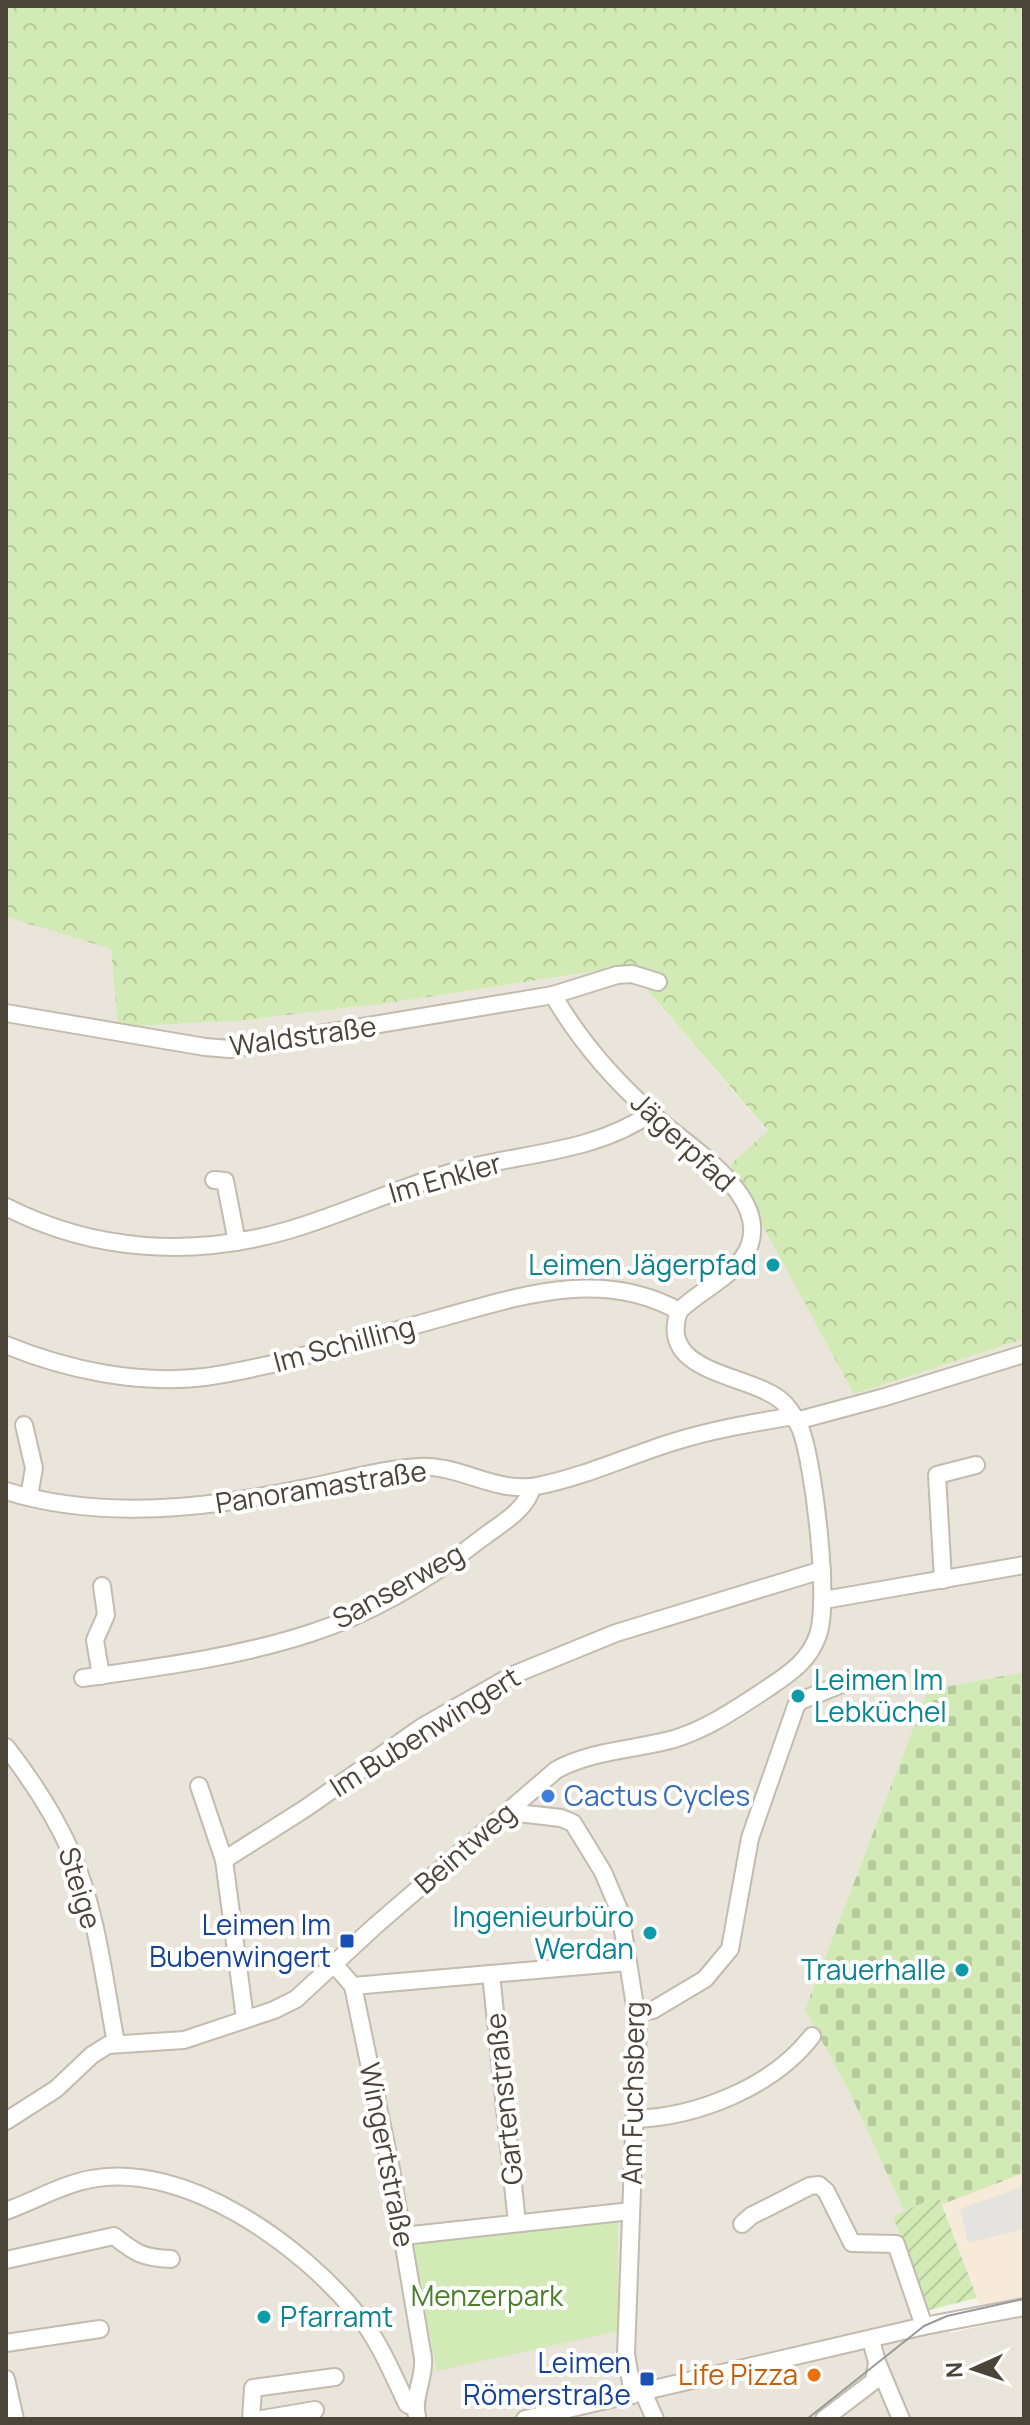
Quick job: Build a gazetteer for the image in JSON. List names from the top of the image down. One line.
{"streets":{"street":["Waldstraße","Jägerpfad","Im Enkler","Im Schilling","Panoramastraße","Sanserweg","Im Bubenwingert","Beintweg","Steige","Am Fuchsberg","Gartenstraße","Wingertstraße"]},"crossings":[["Waldstraße","Jägerpfad"],["Jägerpfad","Im Enkler"],["Jägerpfad","Im Schilling"],["Panoramastraße","Sanserweg"],["Panoramastraße","Beintweg"],["Im Bubenwingert","Beintweg"],["Beintweg","Steige"],["Beintweg","Am Fuchsberg"]],"parks":["Menzerpark"],"places":{"other":["Leimen Jägerpfad","Leimen Im Lebküchel","Cactus Cycles","Ingenieurbüro Werdan","Trauerhalle","Pfarramt","Life Pizza"],"transit":["Leimen Im Bubenwingert","Leimen Römerstraße"]},"north":"left"}
